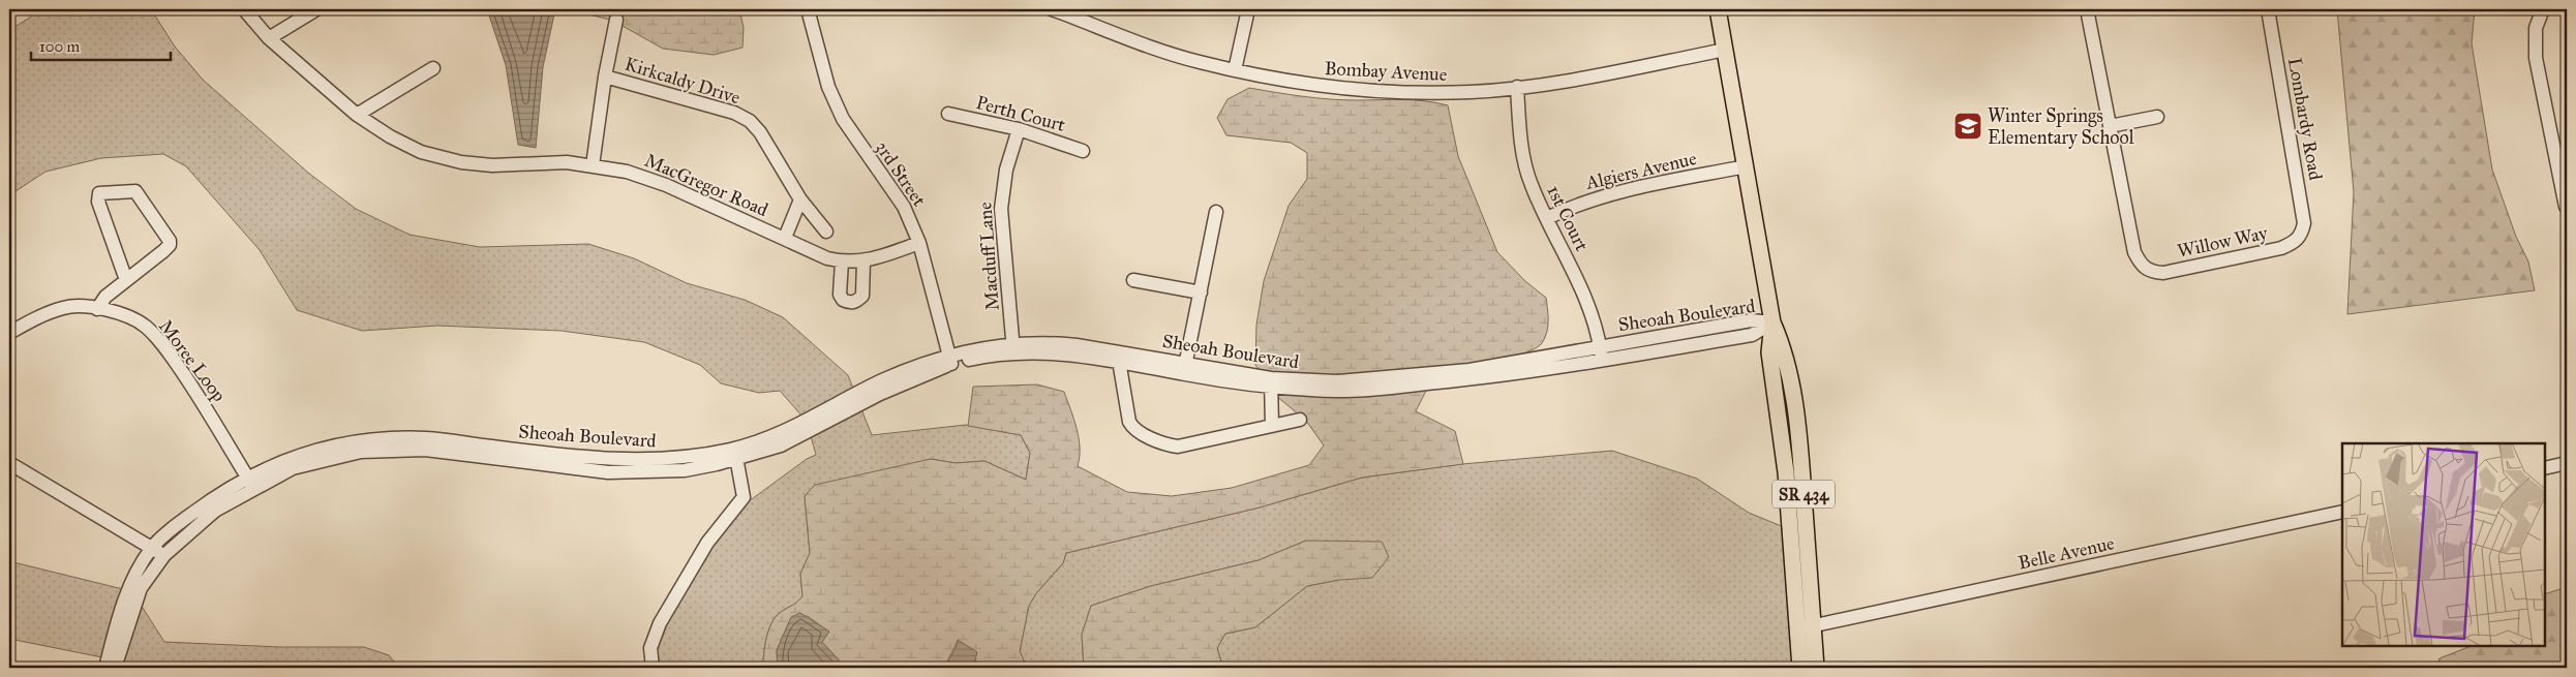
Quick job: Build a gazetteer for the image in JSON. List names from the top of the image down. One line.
{"streets":{"main road":["SR 434"],"street":["Bombay Avenue","Kirkcaldy Drive","Perth Court","Lombardy Road","Algiers Avenue","3rd Street","MacGregor Road","1st Court","Willow Way","Macduff Lane","Sheoah Boulevard","Moree Loop","Belle Avenue"]},"crossings":[["Bombay Avenue","1st Court"],["Bombay Avenue","SR 434"],["Perth Court","Macduff Lane"],["Lombardy Road","Willow Way"],["Algiers Avenue","1st Court"],["Algiers Avenue","SR 434"],["3rd Street","MacGregor Road"],["3rd Street","Sheoah Boulevard"],["1st Court","Sheoah Boulevard"],["Macduff Lane","Sheoah Boulevard"],["Sheoah Boulevard","Moree Loop"],["Sheoah Boulevard","SR 434"],["SR 434","Belle Avenue"]],"places":{"school or university":["Winter Springs Elementary School"]},"scale_bar":"100 m"}
